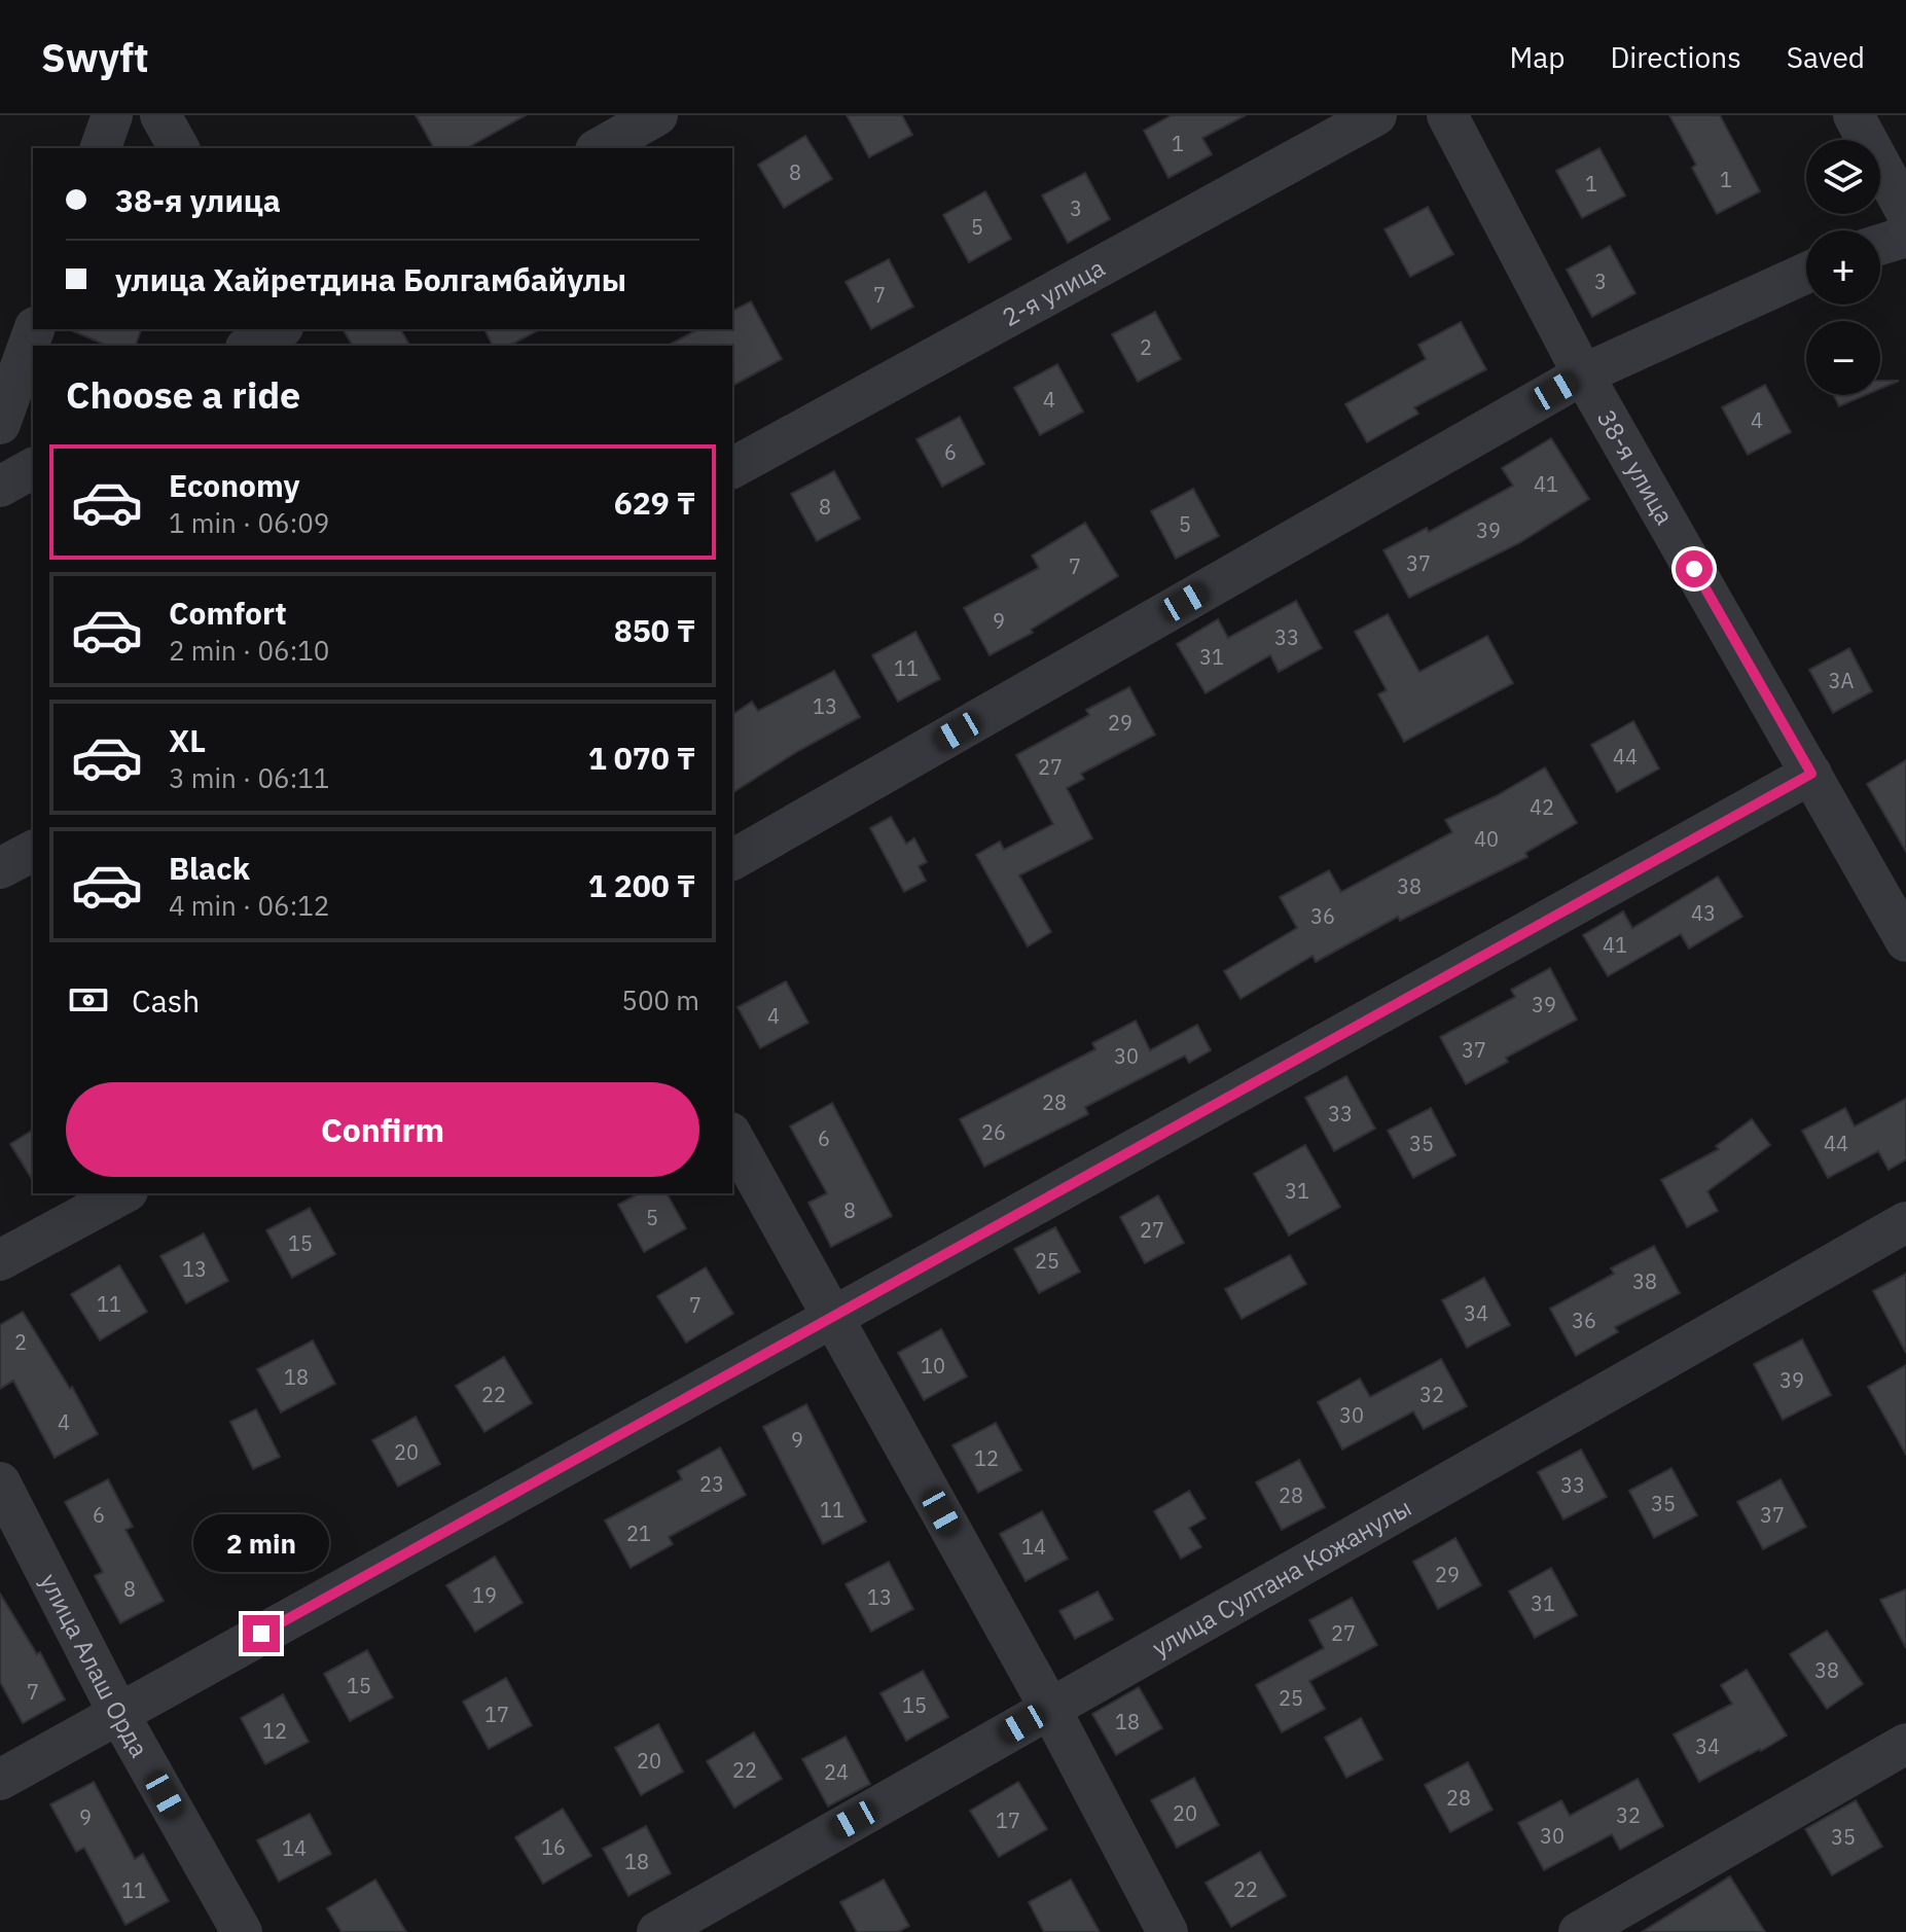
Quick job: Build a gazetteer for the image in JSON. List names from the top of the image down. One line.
{"streets":{"street":["2-я улица","38-я улица","улица Султана Кожанулы","улица Алаш Орда"]},"house_numbers":["1","8","1","1","3","5","3","7","2","4","4","6","41","8","5","39","37","7","9","33","31","11","3А","13","29","44","27","42","40","38","43","36","41","39","4","37","30","28","33","26","6","35","44","31","8","5","27","15","25","13","38","11","7","34","36","2","10","18","39","22","32","30","4","9","20","12","23","33","28","35","11","6","37","21","14","29","8","19","13","31","27","38","15","7","25","15","17","18","12","34","20","22","24","28","20","32","9","17","30","35","16","14","18","22","11"],"page":{"header":"Swyft","nav":["Map","Directions","Saved"],"map_buttons":["+","−"],"banner":["38-я улица","улица Хайретдина Болгамбайулы"],"heading":"Choose a ride","list":[{"name":"Economy","note":"1 min · 06:09","value":"629 ₸"},{"name":"Comfort","note":"2 min · 06:10","value":"850 ₸"},{"name":"XL","note":"3 min · 06:11","value":"1 070 ₸"},{"name":"Black","note":"4 min · 06:12","value":"1 200 ₸"}],"pay":["Cash","500 m"],"buttons":"Confirm","bubble":"2 min"}}
